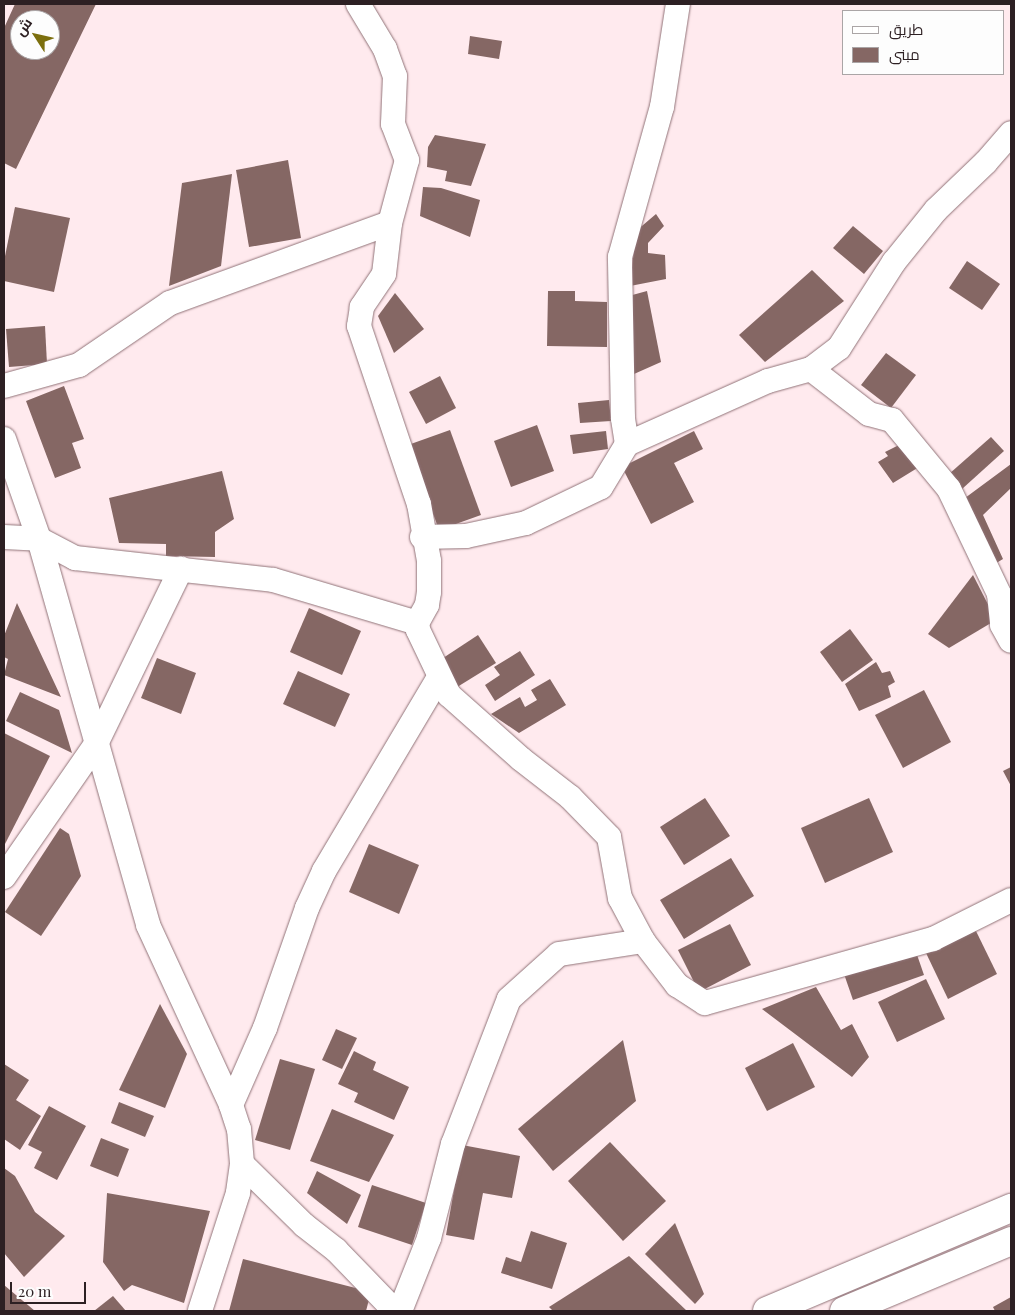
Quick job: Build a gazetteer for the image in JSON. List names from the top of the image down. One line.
{"legend":["طريق","مبنى"],"scale_bar":"20 m","north":"top left"}
